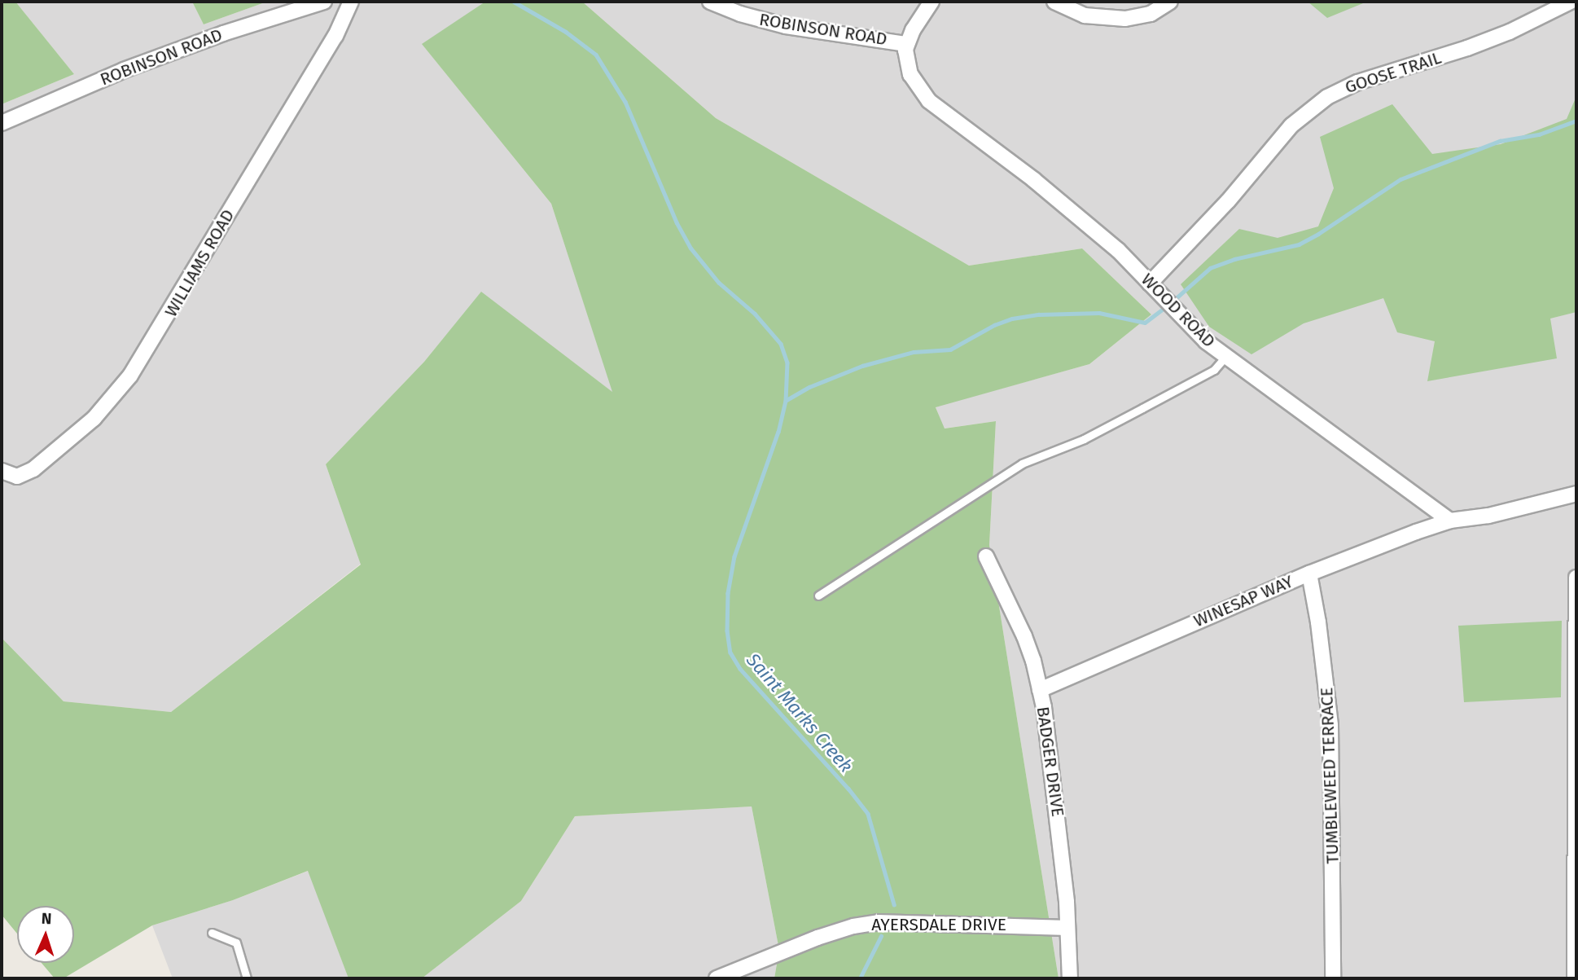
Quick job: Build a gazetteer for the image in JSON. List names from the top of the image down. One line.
{"streets":{"street":["ROBINSON ROAD","GOOSE TRAIL","WILLIAMS ROAD","WOOD ROAD","WINESAP WAY","BADGER DRIVE","TUMBLEWEED TERRACE","AYERSDALE DRIVE"]},"crossings":[["ROBINSON ROAD","WOOD ROAD"],["GOOSE TRAIL","WOOD ROAD"],["WOOD ROAD","WINESAP WAY"],["WINESAP WAY","BADGER DRIVE"],["WINESAP WAY","TUMBLEWEED TERRACE"],["BADGER DRIVE","AYERSDALE DRIVE"]],"water":["Saint Marks Creek"],"north":"top"}
